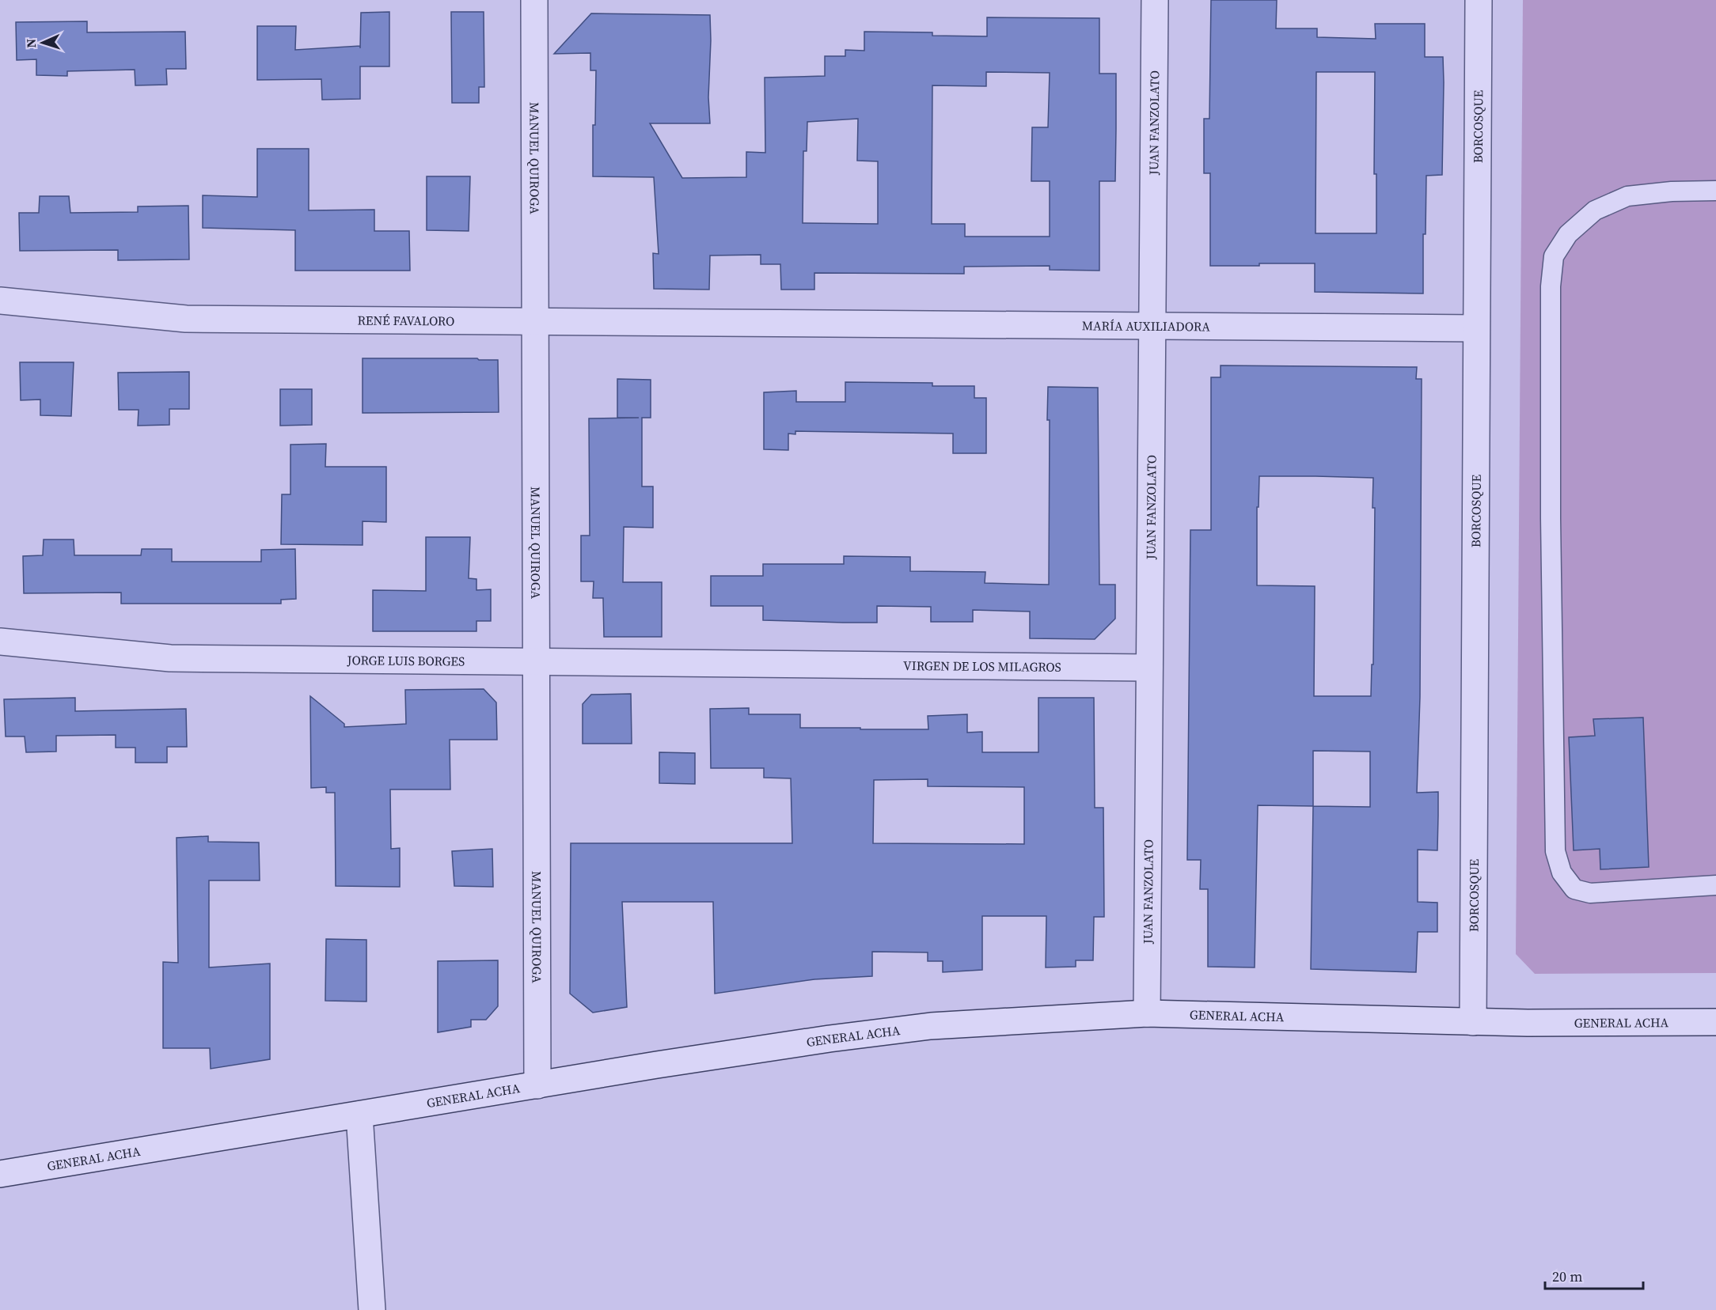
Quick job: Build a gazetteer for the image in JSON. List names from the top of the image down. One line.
{"streets":{"street":["JUAN FANZOLATO","BORCOSQUE","MANUEL QUIROGA","RENÉ FAVALORO","MARÍA AUXILIADORA","JORGE LUIS BORGES","VIRGEN DE LOS MILAGROS","GENERAL ACHA"]},"crossings":[["JUAN FANZOLATO","MARÍA AUXILIADORA"],["JUAN FANZOLATO","VIRGEN DE LOS MILAGROS"],["JUAN FANZOLATO","GENERAL ACHA"],["BORCOSQUE","MARÍA AUXILIADORA"],["BORCOSQUE","GENERAL ACHA"],["MANUEL QUIROGA","RENÉ FAVALORO"],["MANUEL QUIROGA","JORGE LUIS BORGES"],["MANUEL QUIROGA","GENERAL ACHA"],["RENÉ FAVALORO","MARÍA AUXILIADORA"],["JORGE LUIS BORGES","VIRGEN DE LOS MILAGROS"]],"scale_bar":"20 m","north":"left"}
